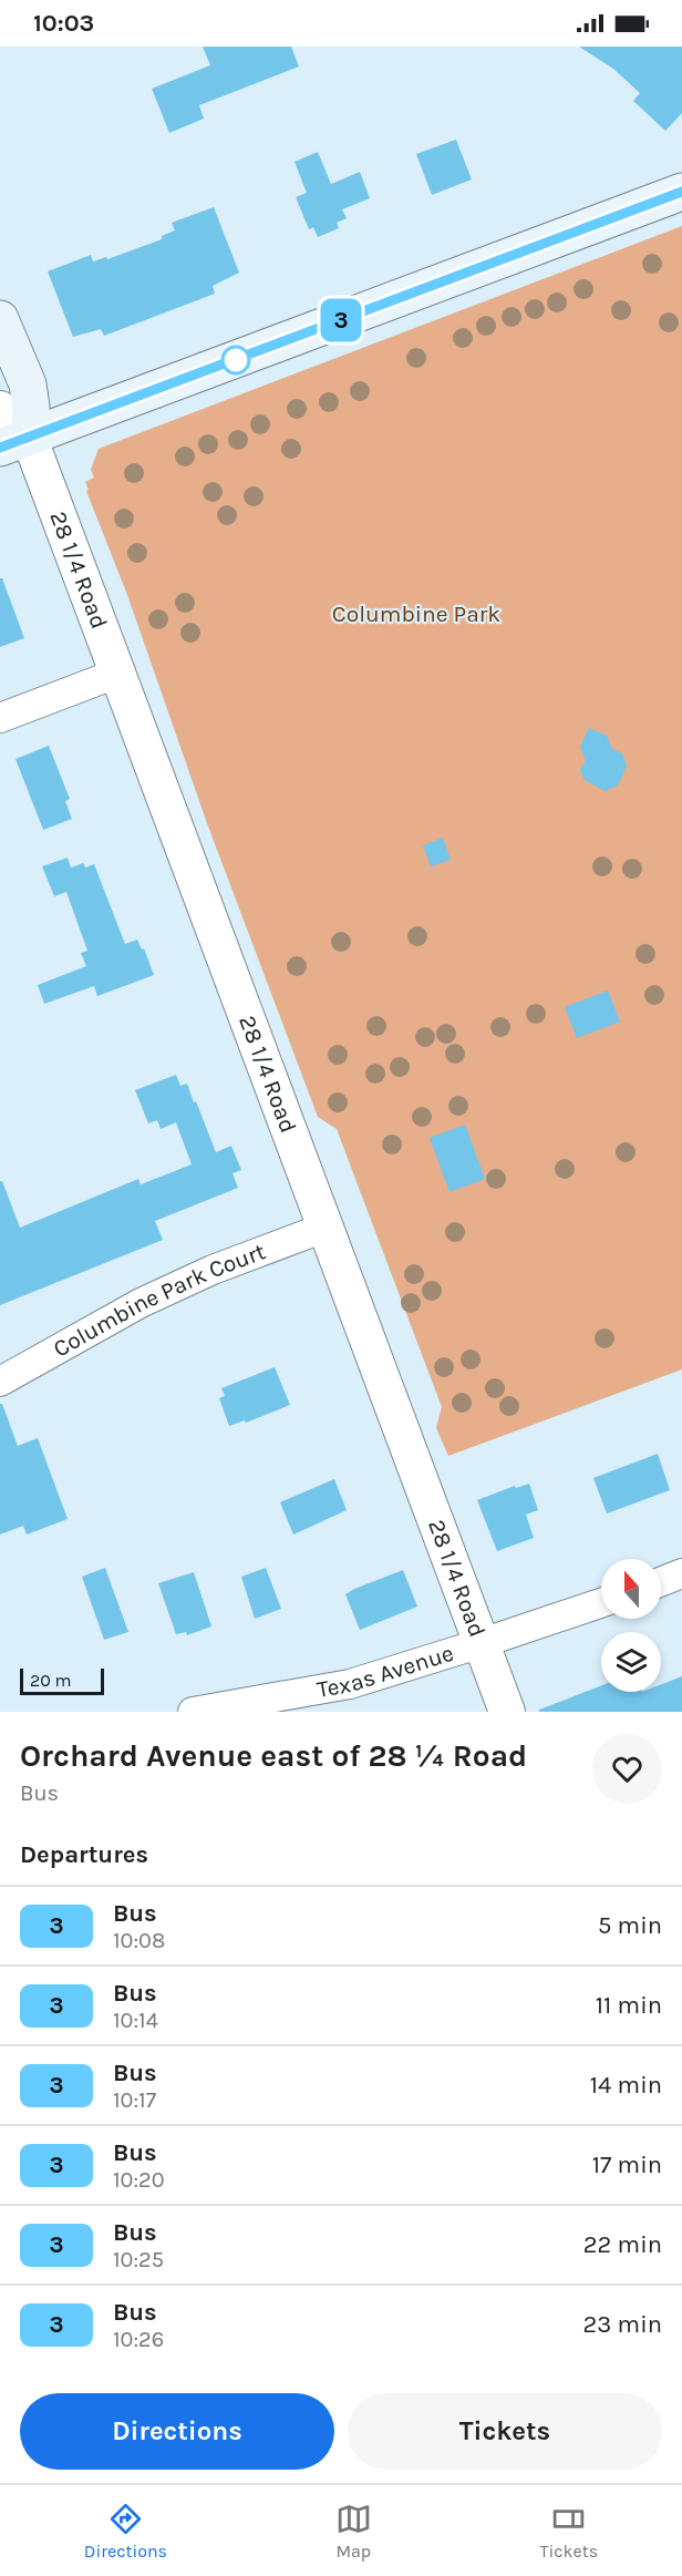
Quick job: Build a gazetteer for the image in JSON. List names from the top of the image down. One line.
{"streets":{"main road":["28 1/4 Road"],"street":["Columbine Park Court","Texas Avenue"]},"crossings":[["28 1/4 Road","Columbine Park Court"],["28 1/4 Road","Texas Avenue"]],"parks":["Columbine Park"],"lines":["bus line 3"],"scale_bar":"20 m","north":"top","page":{"status":"10:03","on_map":"3","scale":"20 m","heading":[["Orchard Avenue east of 28 ¼ Road","Bus"],"Departures"],"list":[{"mark":"3","name":"Bus","note":"10:08","value":"5 min"},{"mark":"3","name":"Bus","note":"10:14","value":"11 min"},{"mark":"3","name":"Bus","note":"10:17","value":"14 min"},{"mark":"3","name":"Bus","note":"10:20","value":"17 min"},{"mark":"3","name":"Bus","note":"10:25","value":"22 min"},{"mark":"3","name":"Bus","note":"10:26","value":"23 min"}],"buttons":["Directions","Tickets"],"tabs":["Directions","Map","Tickets"]}}
